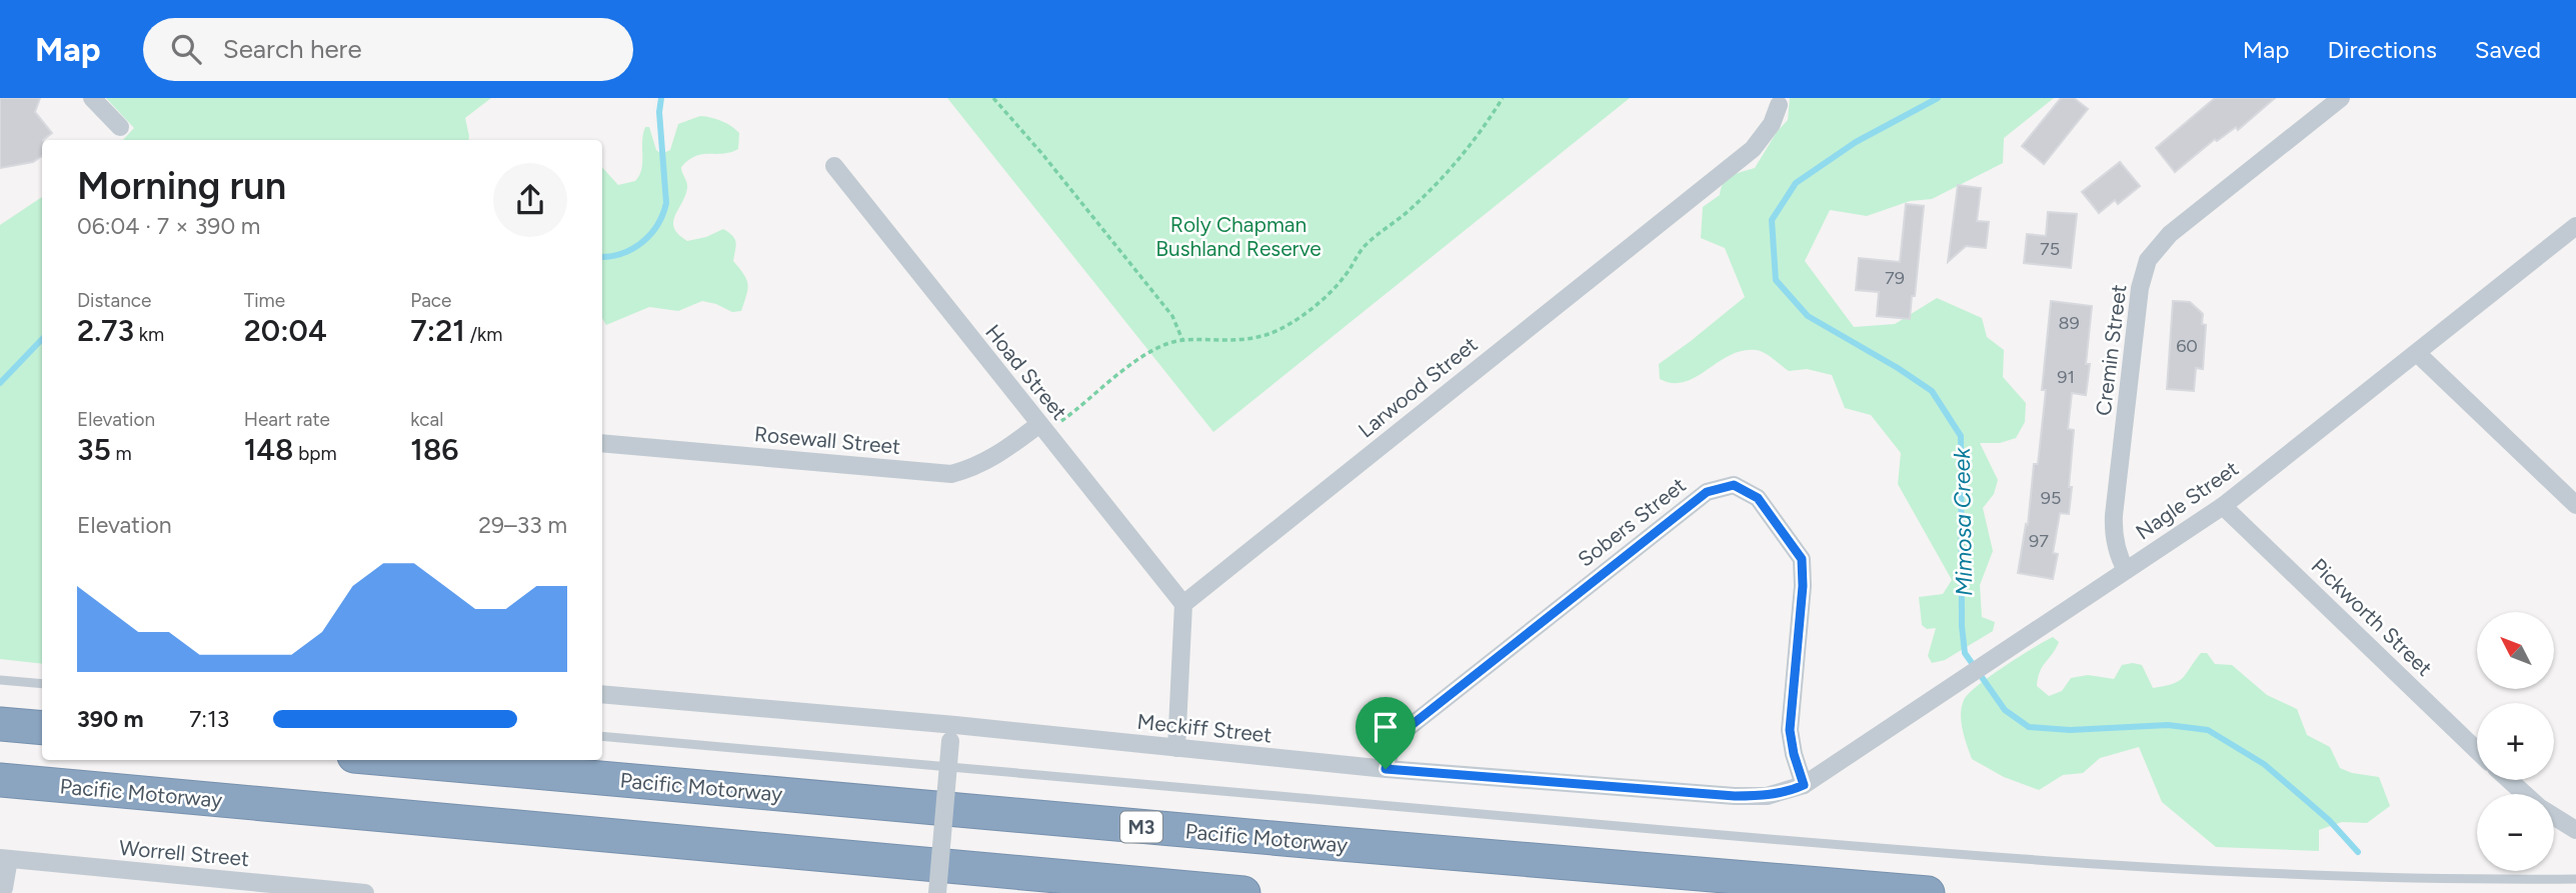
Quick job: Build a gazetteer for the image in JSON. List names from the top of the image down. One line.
{"streets":{"highway":["Pacific Motorway","M3"],"street":["Cremin Street","Hoad Street","Larwood Street","Rosewall Street","Nagle Street","Sobers Street","Pickworth Street","Meckiff Street","Worrell Street"]},"crossings":[["Cremin Street","Nagle Street"],["Hoad Street","Larwood Street"],["Hoad Street","Rosewall Street"],["Nagle Street","Sobers Street"],["Nagle Street","Pickworth Street"],["Nagle Street","Meckiff Street"],["Sobers Street","Meckiff Street"]],"water":["Mimosa Creek"],"parks":["Roly Chapman Bushland Reserve"],"house_numbers":["75","79","89","60","91","95","97"],"north":"top left","page":{"header":"Map","search":"Search here","nav":["Map","Directions","Saved"],"heading":["Morning run","06:04 · 7 × 390 m"],"stats":[["Distance","2.73 km"],["Time","20:04"],["Pace","7:21 /km"],["Elevation","35 m"],["Heart rate","148 bpm"],["kcal","186"]],"chart":["Elevation","29–33 m"],"map_buttons":["+","−"],"list":[{"name":"390 m","note":"7:13"}]}}
